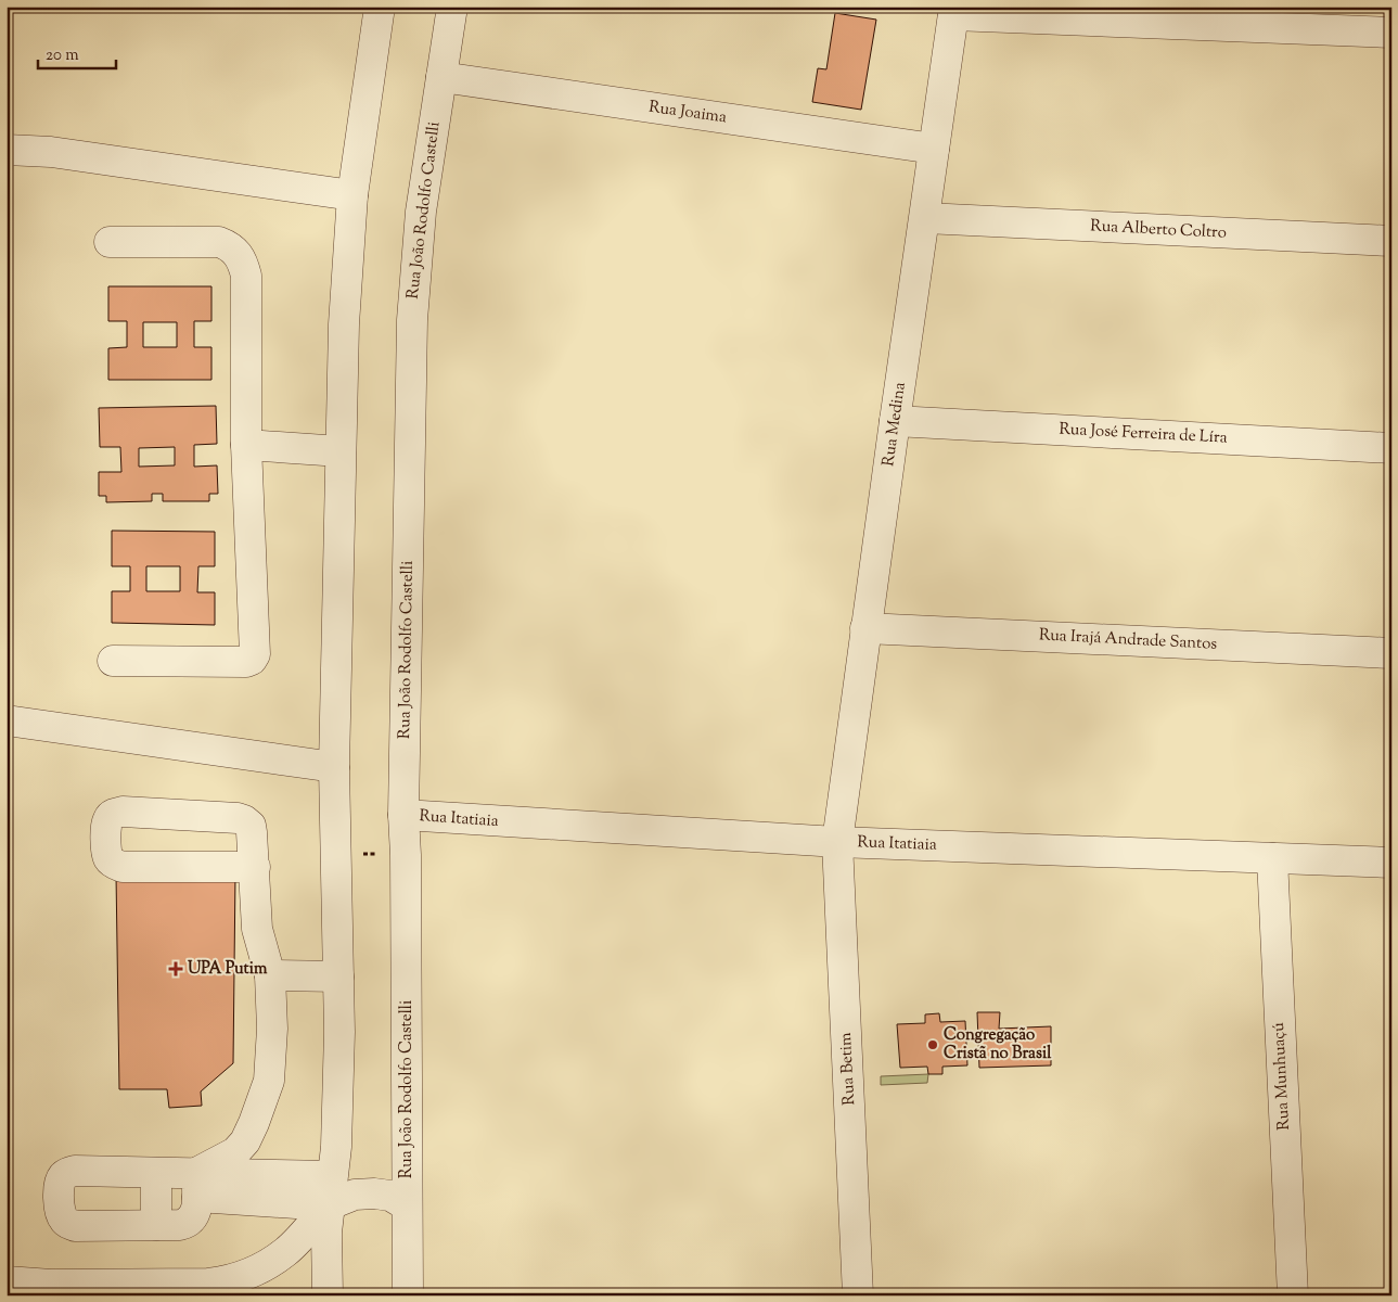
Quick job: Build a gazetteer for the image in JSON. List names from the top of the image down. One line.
{"streets":{"street":["Rua Joaima","Rua João Rodolfo Castelli","Rua Alberto Coltro","Rua Medina","Rua José Ferreira de Líra","Rua Irajá Andrade Santos","Rua Itatiaia","Rua Betim","Rua Munhuaçú"]},"crossings":[["Rua Joaima","Rua João Rodolfo Castelli"],["Rua Joaima","Rua Medina"],["Rua João Rodolfo Castelli","Rua Itatiaia"],["Rua Alberto Coltro","Rua Medina"],["Rua Medina","Rua José Ferreira de Líra"],["Rua Medina","Rua Irajá Andrade Santos"],["Rua Medina","Rua Itatiaia"],["Rua Medina","Rua Betim"],["Rua Itatiaia","Rua Betim"],["Rua Itatiaia","Rua Munhuaçú"]],"places":{"health":["UPA Putim"],"other":["Congregação Cristã no Brasil"]},"scale_bar":"20 m"}
